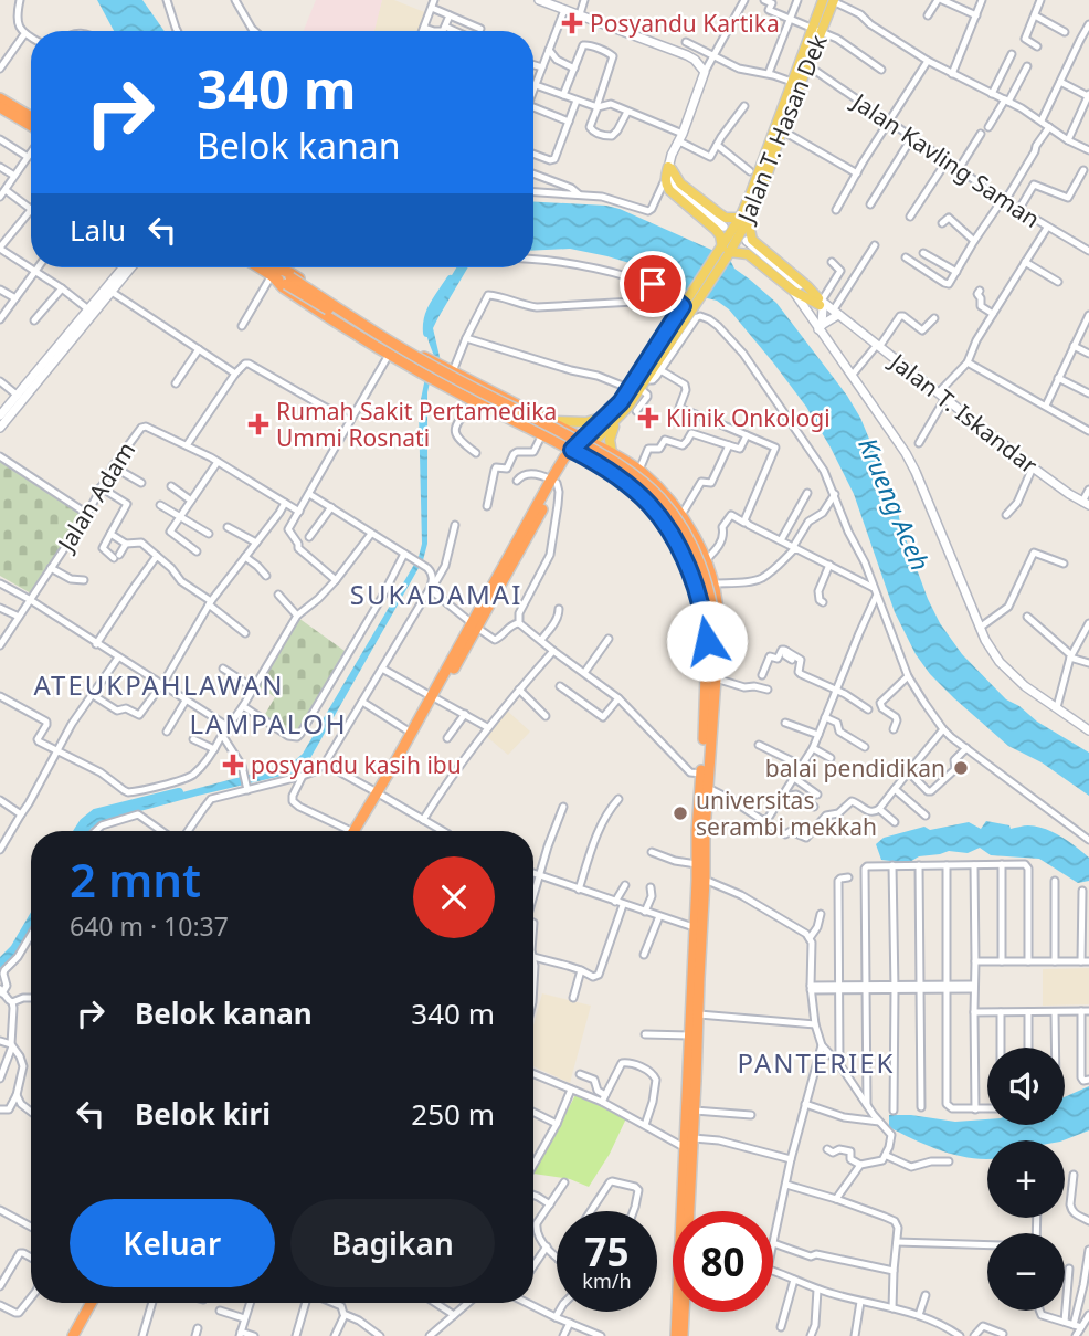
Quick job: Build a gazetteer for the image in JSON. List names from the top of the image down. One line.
{"streets":{"main road":["Jalan T. Hasan Dek"],"street":["Jalan Kavling Saman","Jalan T. Iskandar","Jalan Adam"]},"crossings":[["Jalan T. Hasan Dek","Jalan Kavling Saman"]],"districts":["SUKADAMAI","ATEUKPAHLAWAN","LAMPALOH","PANTERIEK"],"water":["Krueng Aceh"],"places":{"health":["Posyandu Kartika","Klinik Onkologi","Rumah Sakit Pertamedika Ummi Rosnati","posyandu kasih ibu"],"other":["balai pendidikan","universitas serambi mekkah"]},"page":{"turn":["340 m","Belok kanan"],"then":"Lalu","heading":["2 mnt","640 m · 10:37"],"list":[{"name":"Belok kanan","value":"340 m"},{"name":"Belok kiri","value":"250 m"}],"map_buttons":["+","−"],"buttons":["Keluar","Bagikan"],"speed":"75 km/h","limit":"80"}}
